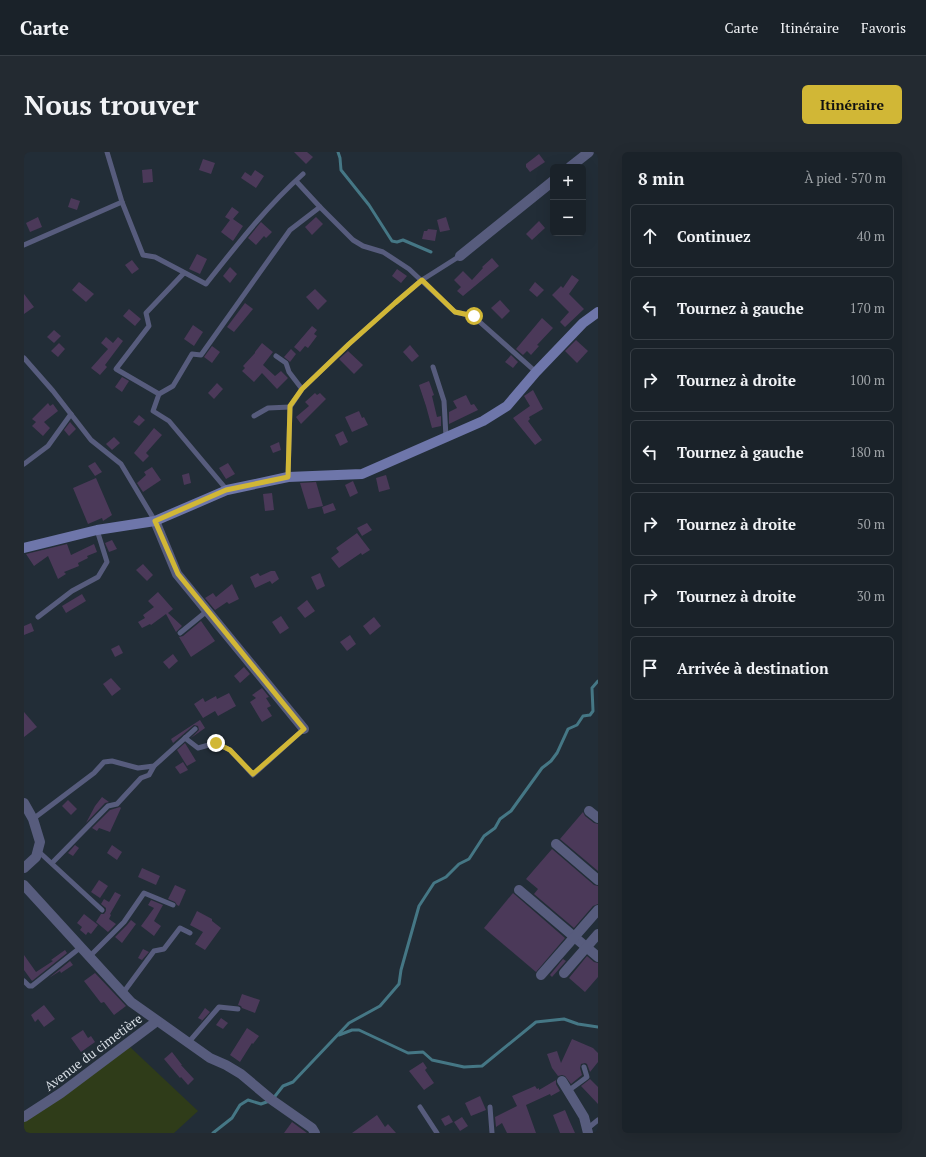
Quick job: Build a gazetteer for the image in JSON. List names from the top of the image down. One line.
{"streets":{"street":["Avenue du cimetière"]},"page":{"header":"Carte","nav":["Carte","Itinéraire","Favoris"],"buttons":"Itinéraire","title":"Nous trouver","heading":["8 min","À pied · 570 m"],"map_buttons":["+","−"],"list":[["Continuez","40 m"],["Tournez à gauche","170 m"],["Tournez à droite","100 m"],["Tournez à gauche","180 m"],["Tournez à droite","50 m"],["Tournez à droite","30 m"],"Arrivée à destination"]}}
